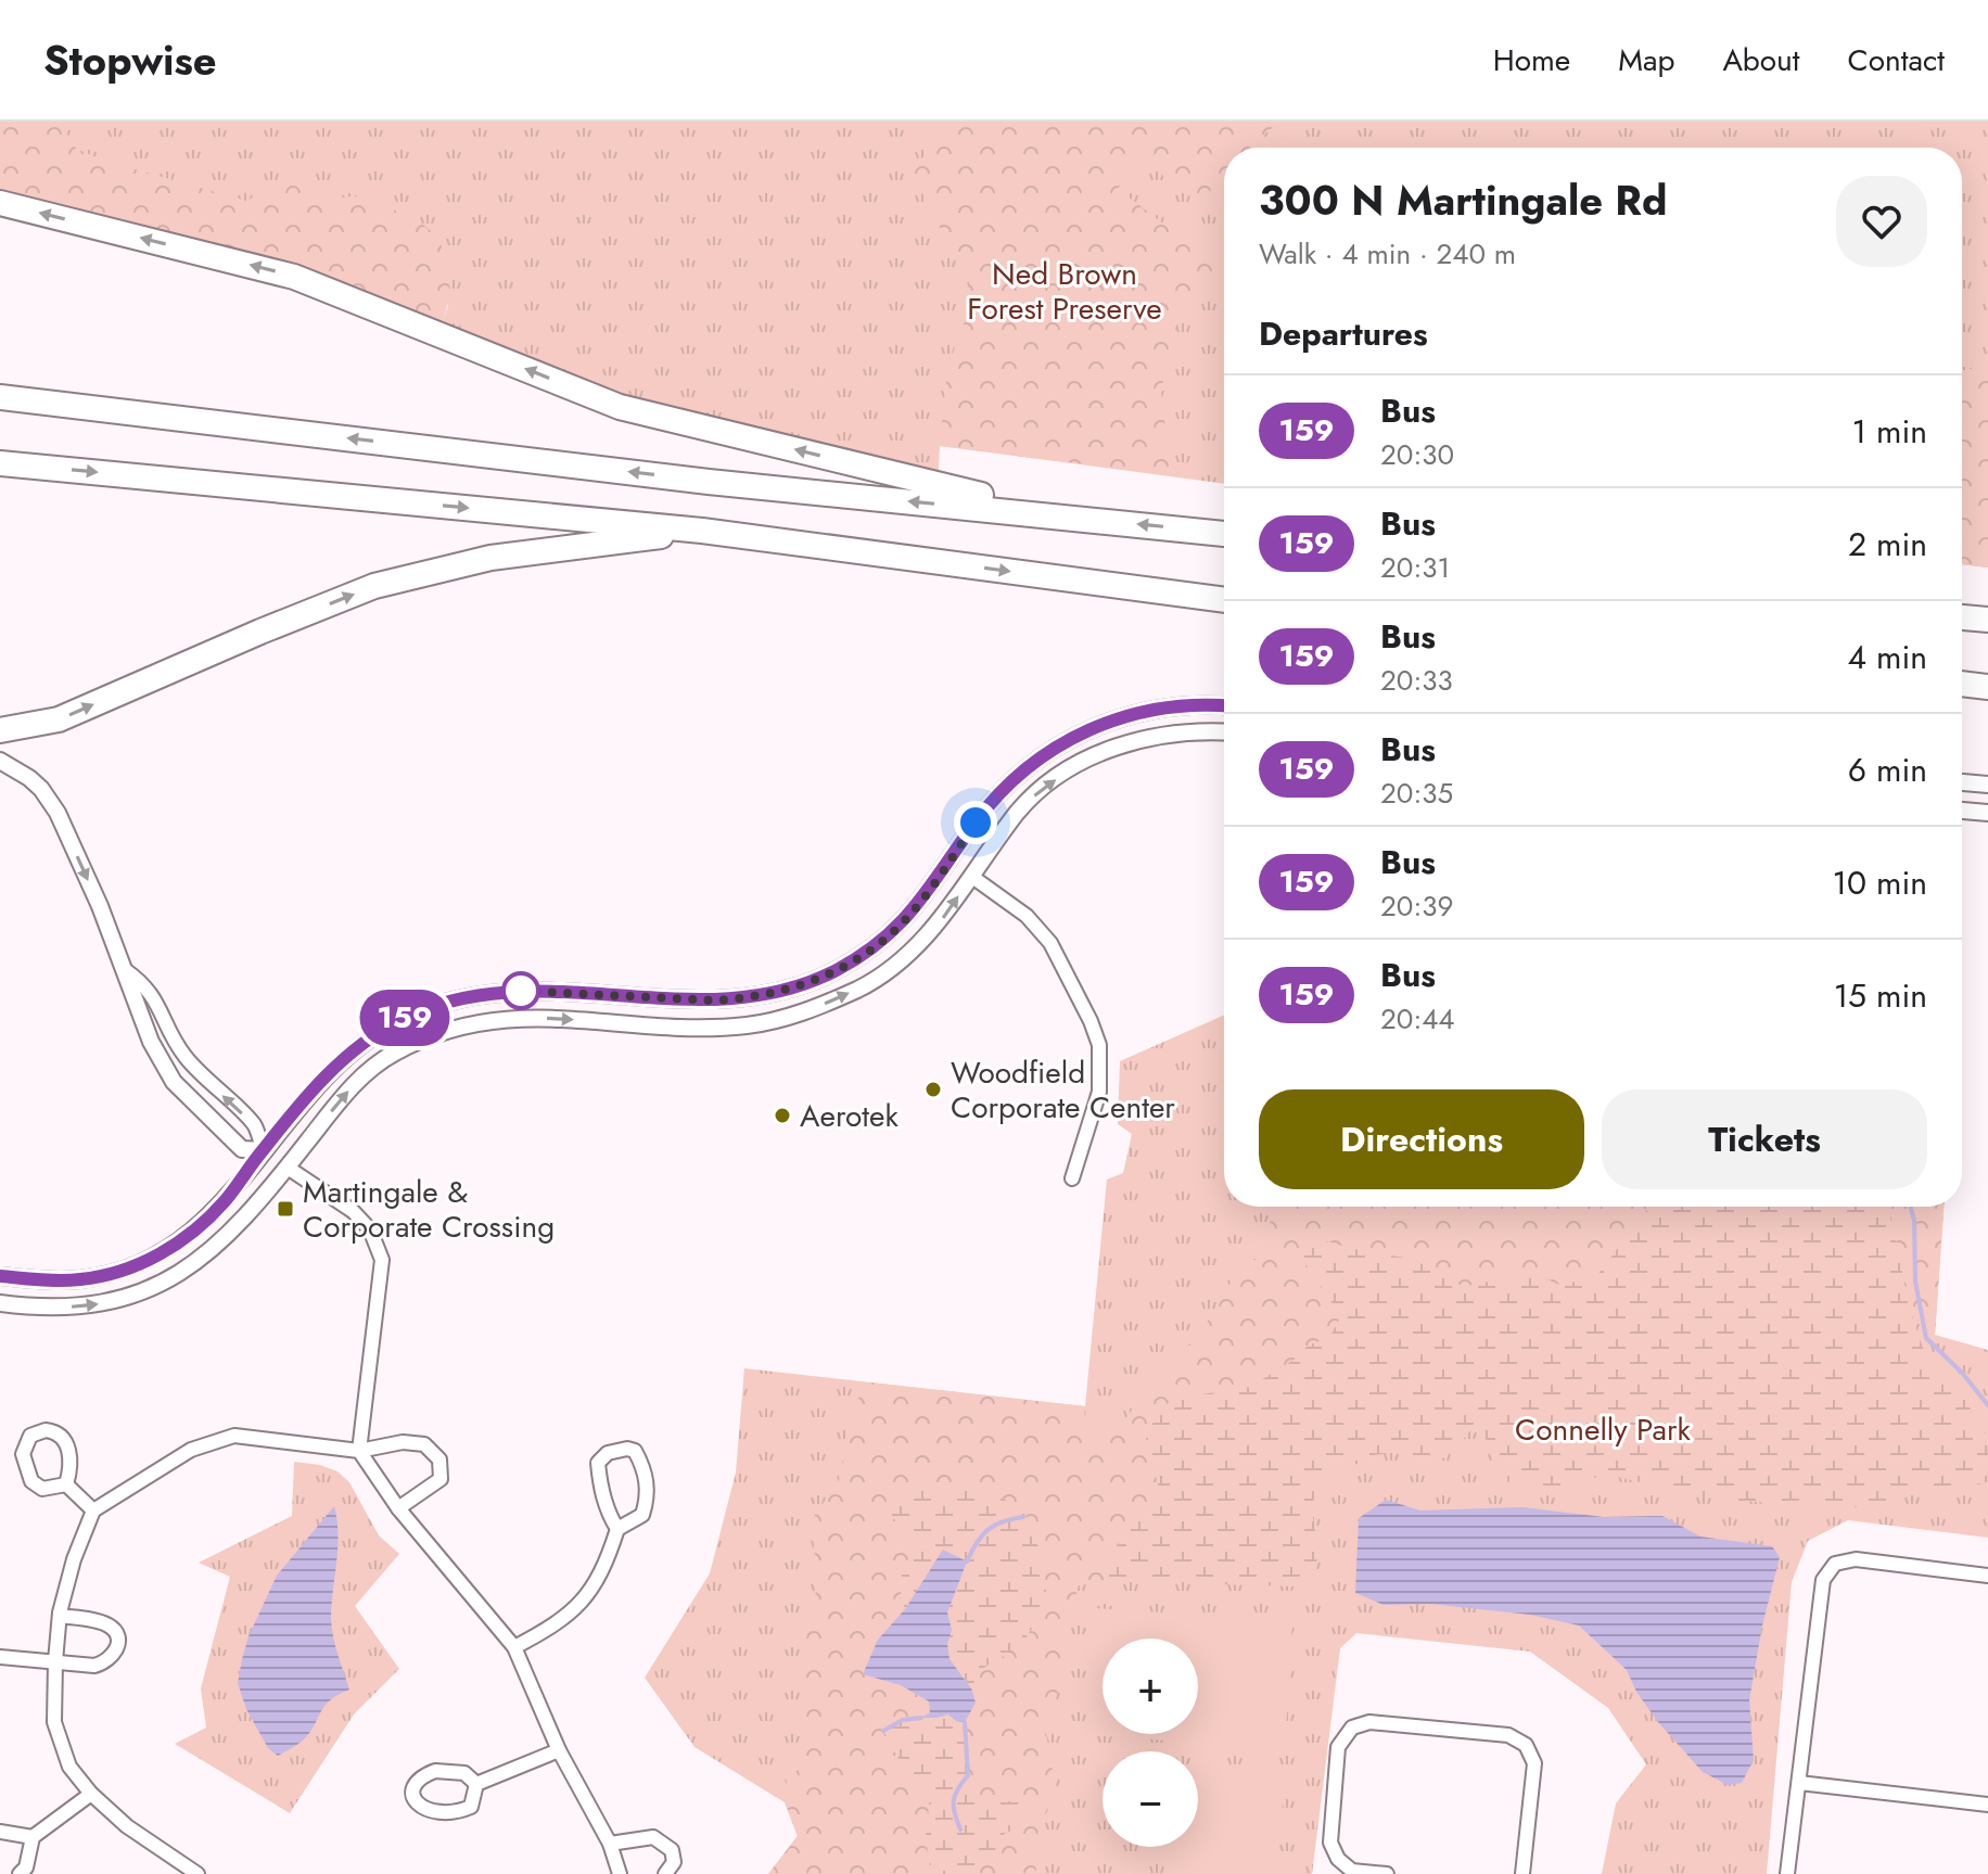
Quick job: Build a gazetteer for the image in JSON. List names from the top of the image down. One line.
{"parks":["Ned Brown Forest Preserve","Connelly Park"],"places":{"other":["Woodfield Corporate Center","Aerotek"],"transit":["Martingale & Corporate Crossing"]},"lines":["bus line 159"],"page":{"header":"Stopwise","nav":["Home","Map","About","Contact"],"on_map":"159","heading":[["300 N Martingale Rd","Walk · 4 min · 240 m"],"Departures"],"list":[{"mark":"159","name":"Bus","note":"20:30","value":"1 min"},{"mark":"159","name":"Bus","note":"20:31","value":"2 min"},{"mark":"159","name":"Bus","note":"20:33","value":"4 min"},{"mark":"159","name":"Bus","note":"20:35","value":"6 min"},{"mark":"159","name":"Bus","note":"20:39","value":"10 min"},{"mark":"159","name":"Bus","note":"20:44","value":"15 min"}],"buttons":["Directions","Tickets"],"map_buttons":["+","−"]}}
